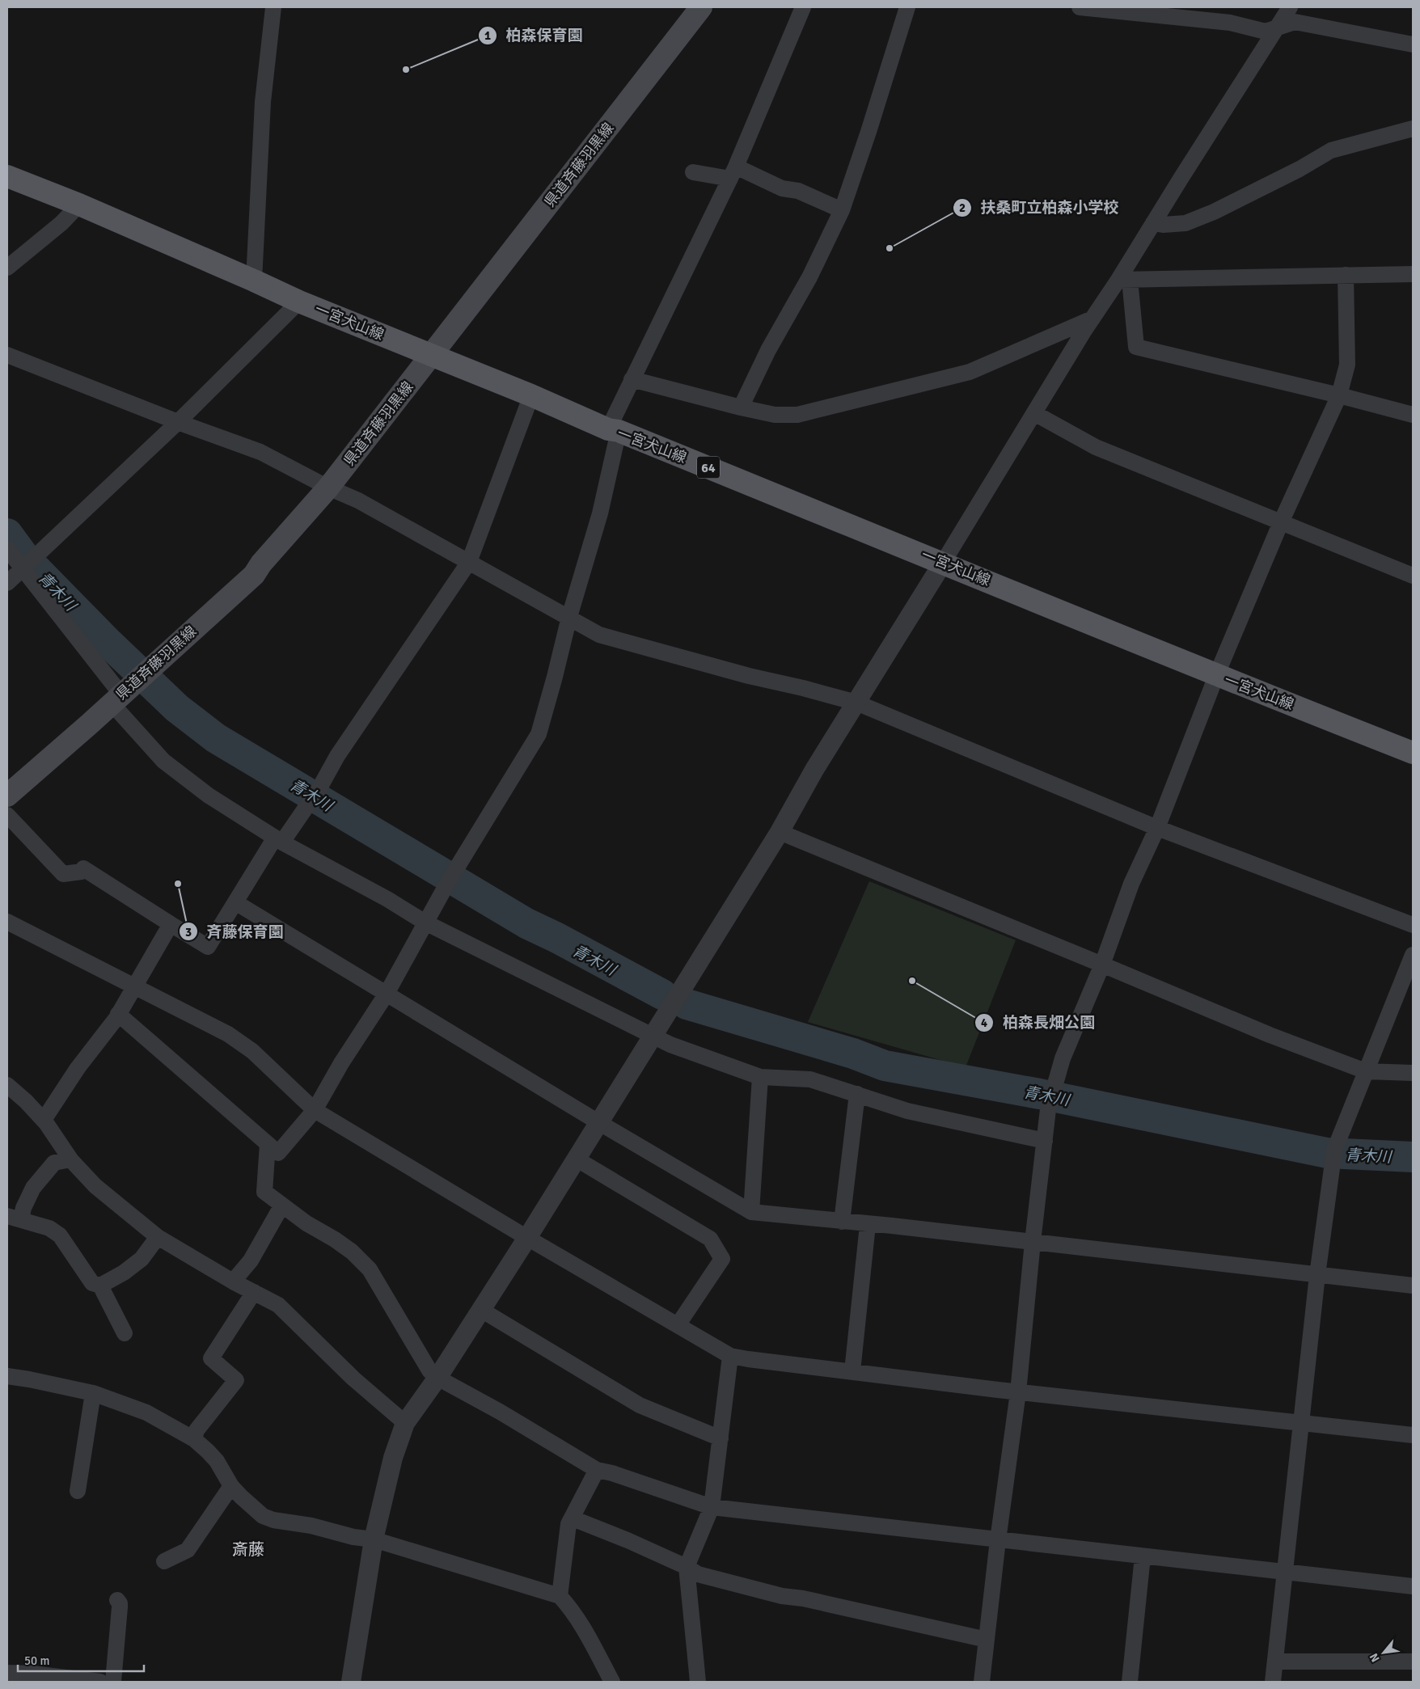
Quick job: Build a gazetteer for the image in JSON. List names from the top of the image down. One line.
{"streets":{"main road":["県道斉藤羽黒線","一宮犬山線","64"]},"crossings":[["県道斉藤羽黒線","一宮犬山線"]],"districts":["斎藤"],"water":["青木川"],"places":["柏森保育園","扶桑町立柏森小学校","斉藤保育園","柏森長畑公園"],"scale_bar":"50 m","north":"bottom left"}
